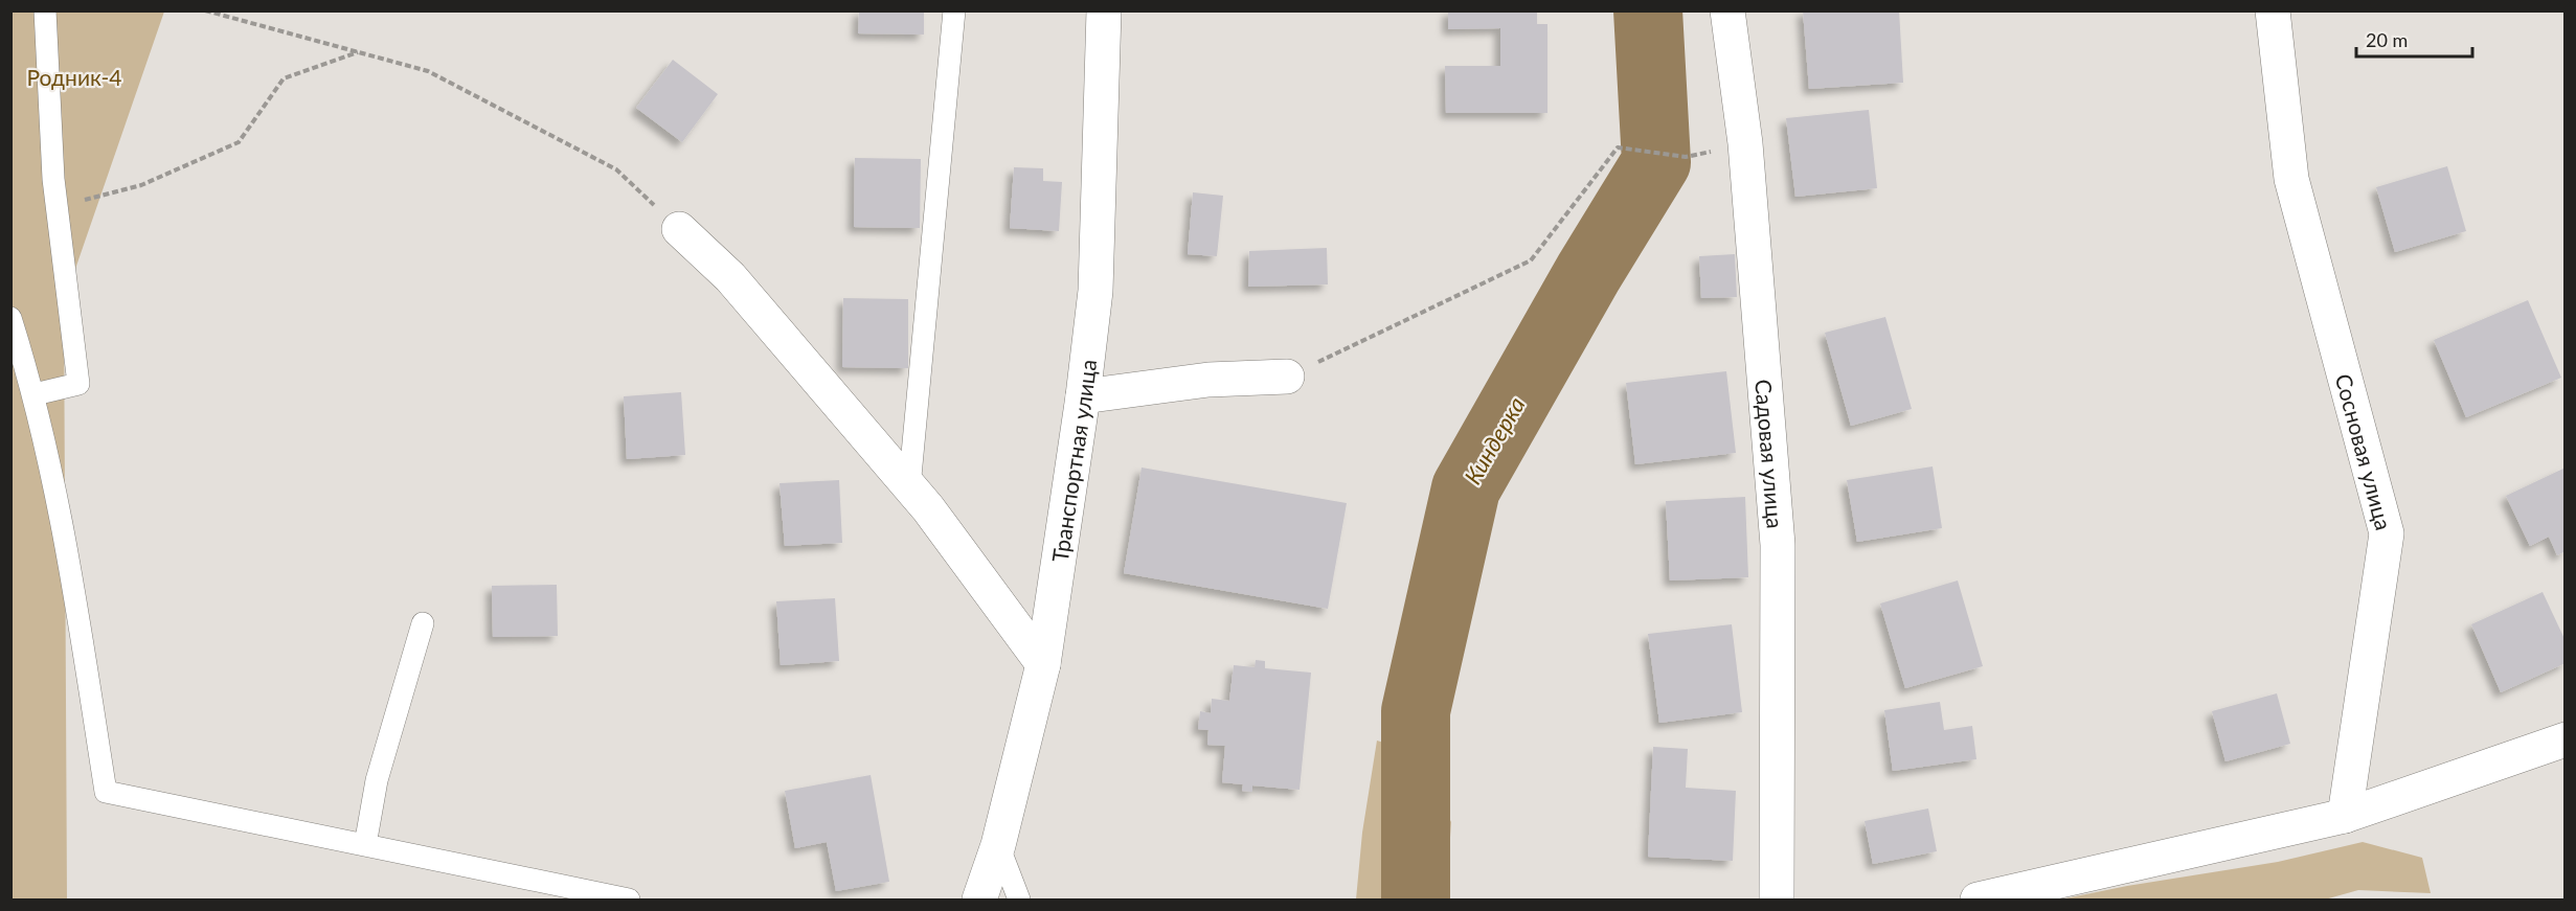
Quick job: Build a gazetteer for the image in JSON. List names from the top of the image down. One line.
{"streets":{"street":["Сосновая улица","Садовая улица","Транспортная улица"]},"water":["Киндерка"],"parks":["Родник-4"],"scale_bar":"20 m"}
